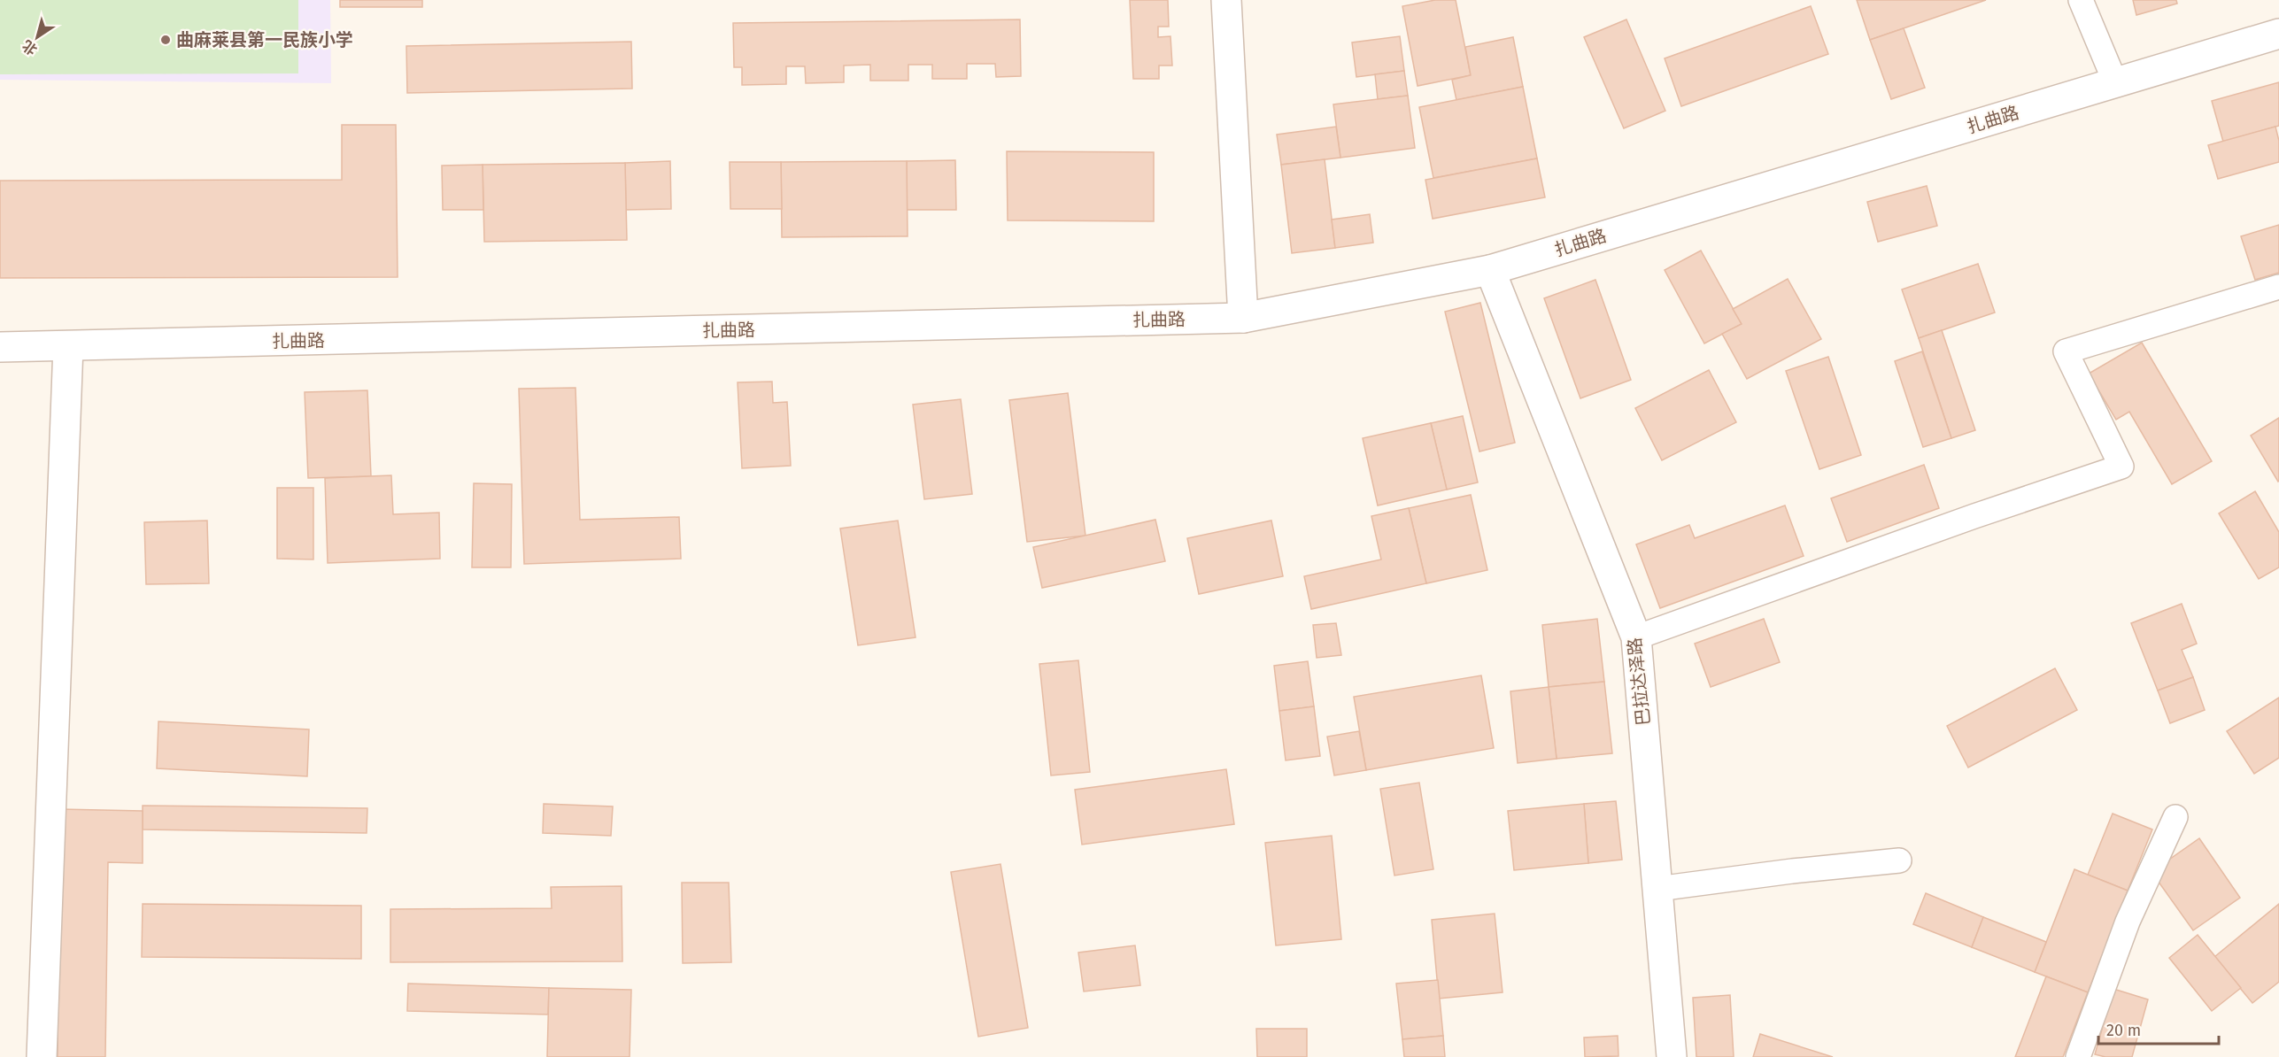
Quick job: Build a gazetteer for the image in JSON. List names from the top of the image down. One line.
{"streets":{"street":["扎曲路","巴拉达泽路"]},"crossings":[["扎曲路","巴拉达泽路"]],"places":["曲麻莱县第一民族小学"],"scale_bar":"20 m","north":"bottom left"}
